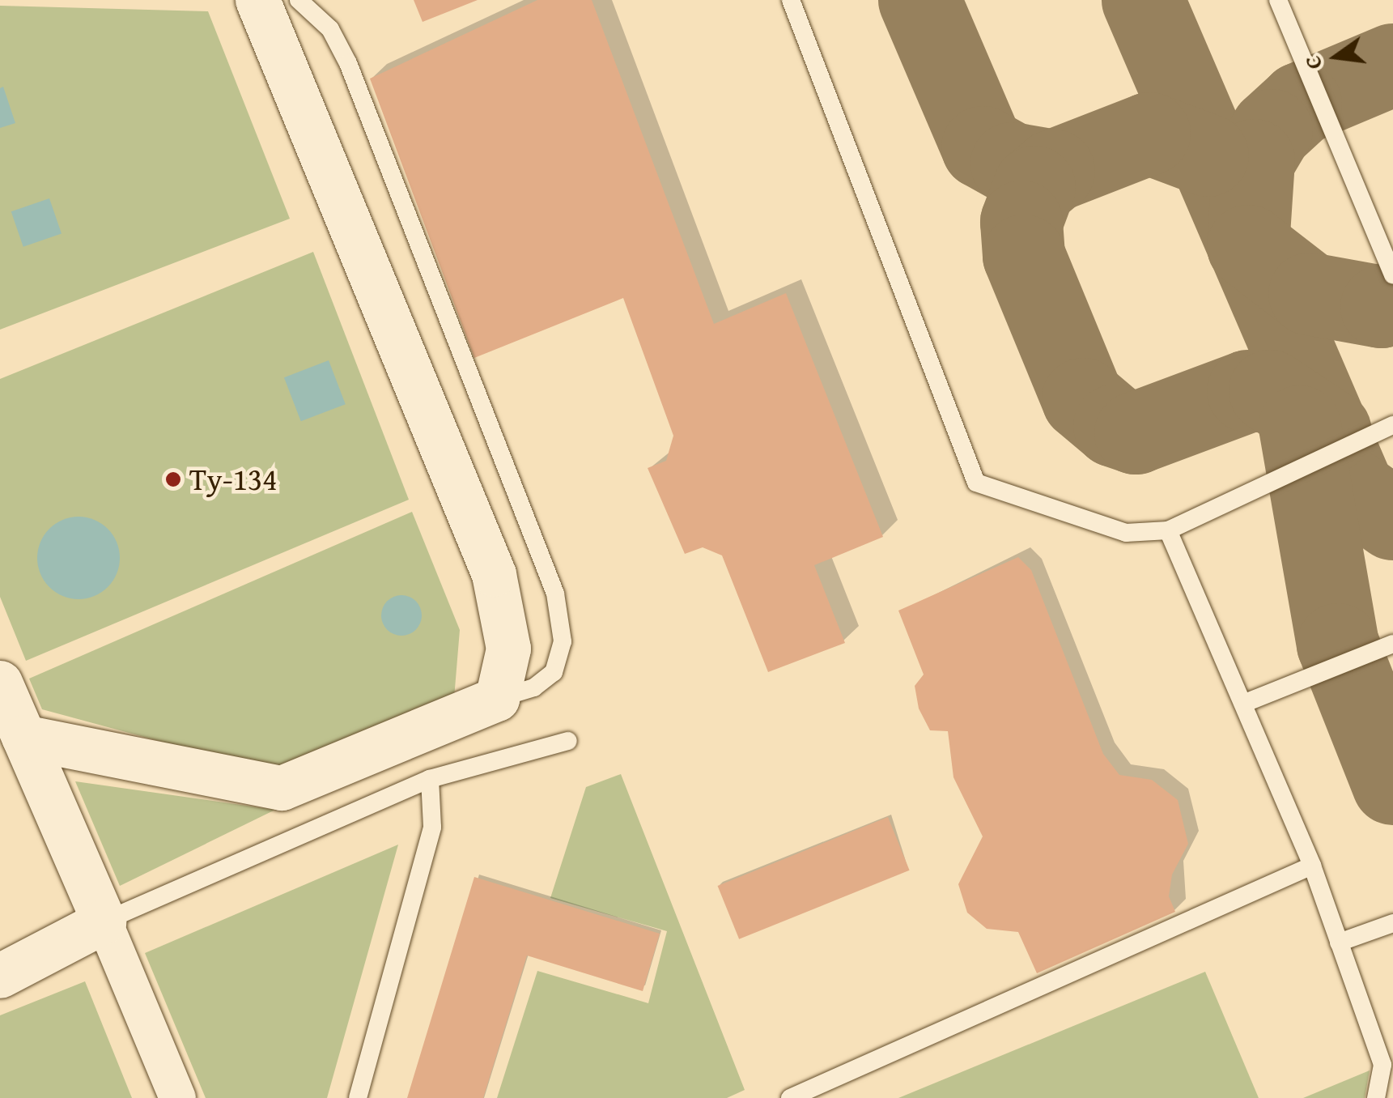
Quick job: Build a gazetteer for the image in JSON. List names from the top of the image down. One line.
{"places":["Ту-134"],"north":"left"}
